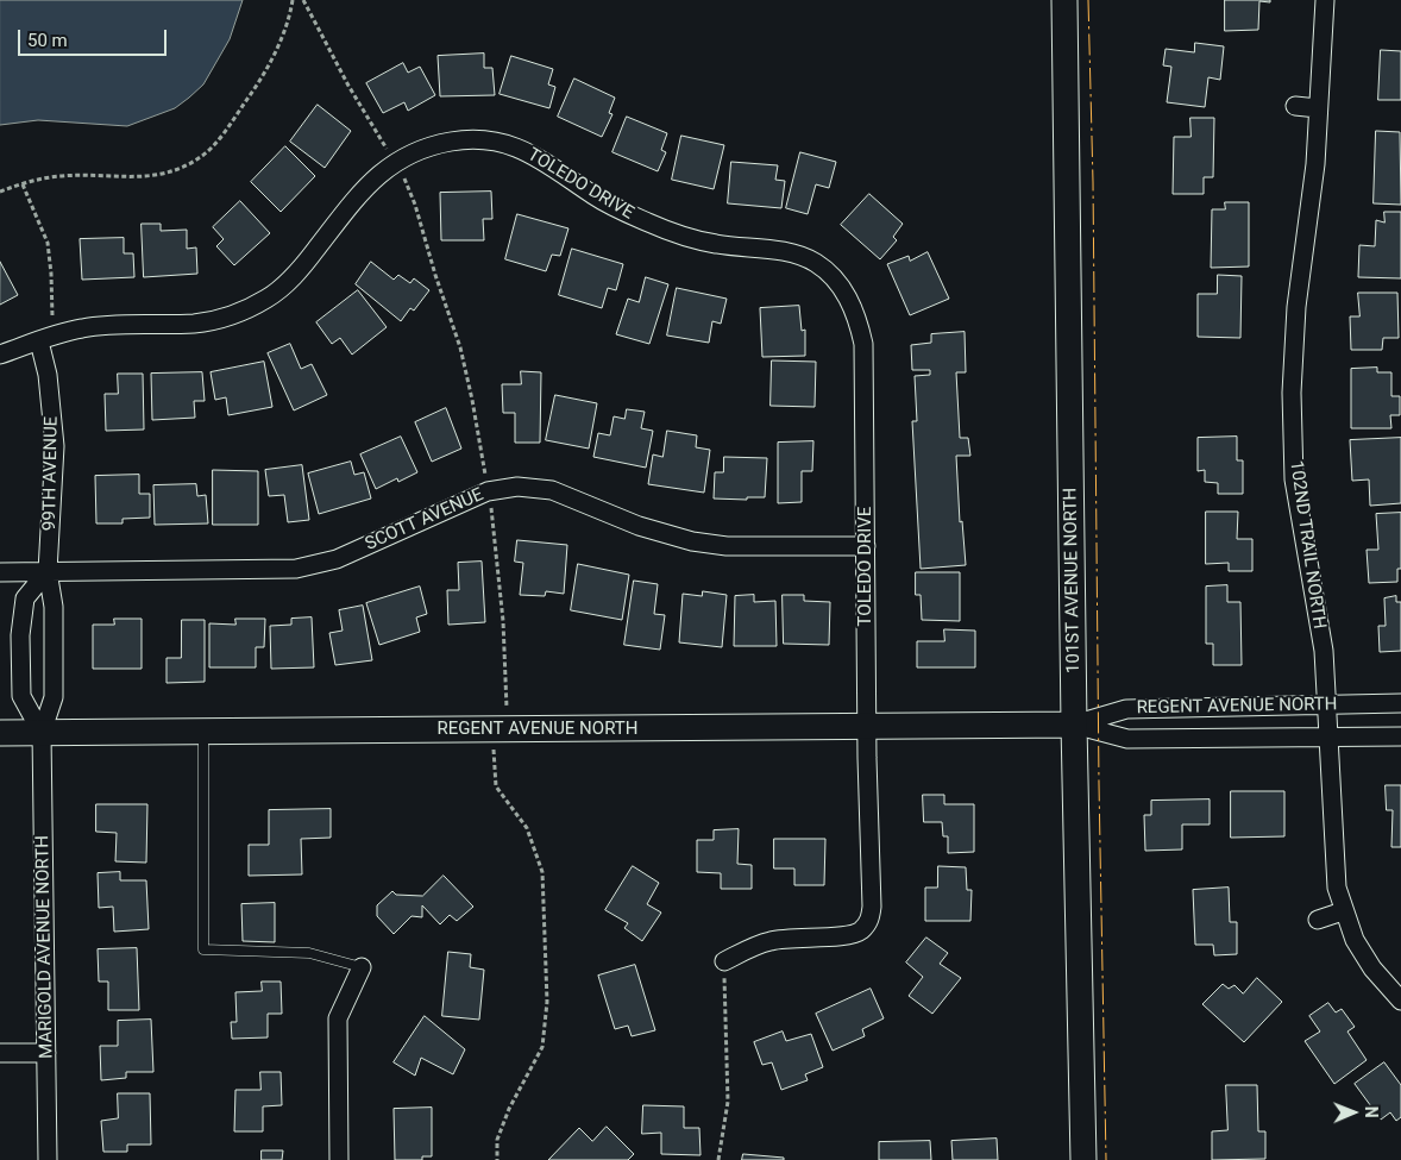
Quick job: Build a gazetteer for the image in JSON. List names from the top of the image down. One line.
{"streets":{"street":["TOLEDO DRIVE","99TH AVENUE","SCOTT AVENUE","102ND TRAIL NORTH","101ST AVENUE NORTH","REGENT AVENUE NORTH","MARIGOLD AVENUE NORTH"]},"crossings":[["TOLEDO DRIVE","99TH AVENUE"],["TOLEDO DRIVE","SCOTT AVENUE"],["TOLEDO DRIVE","REGENT AVENUE NORTH"],["99TH AVENUE","SCOTT AVENUE"],["99TH AVENUE","REGENT AVENUE NORTH"],["99TH AVENUE","MARIGOLD AVENUE NORTH"],["102ND TRAIL NORTH","REGENT AVENUE NORTH"],["101ST AVENUE NORTH","REGENT AVENUE NORTH"],["REGENT AVENUE NORTH","MARIGOLD AVENUE NORTH"]],"scale_bar":"50 m","north":"right"}
